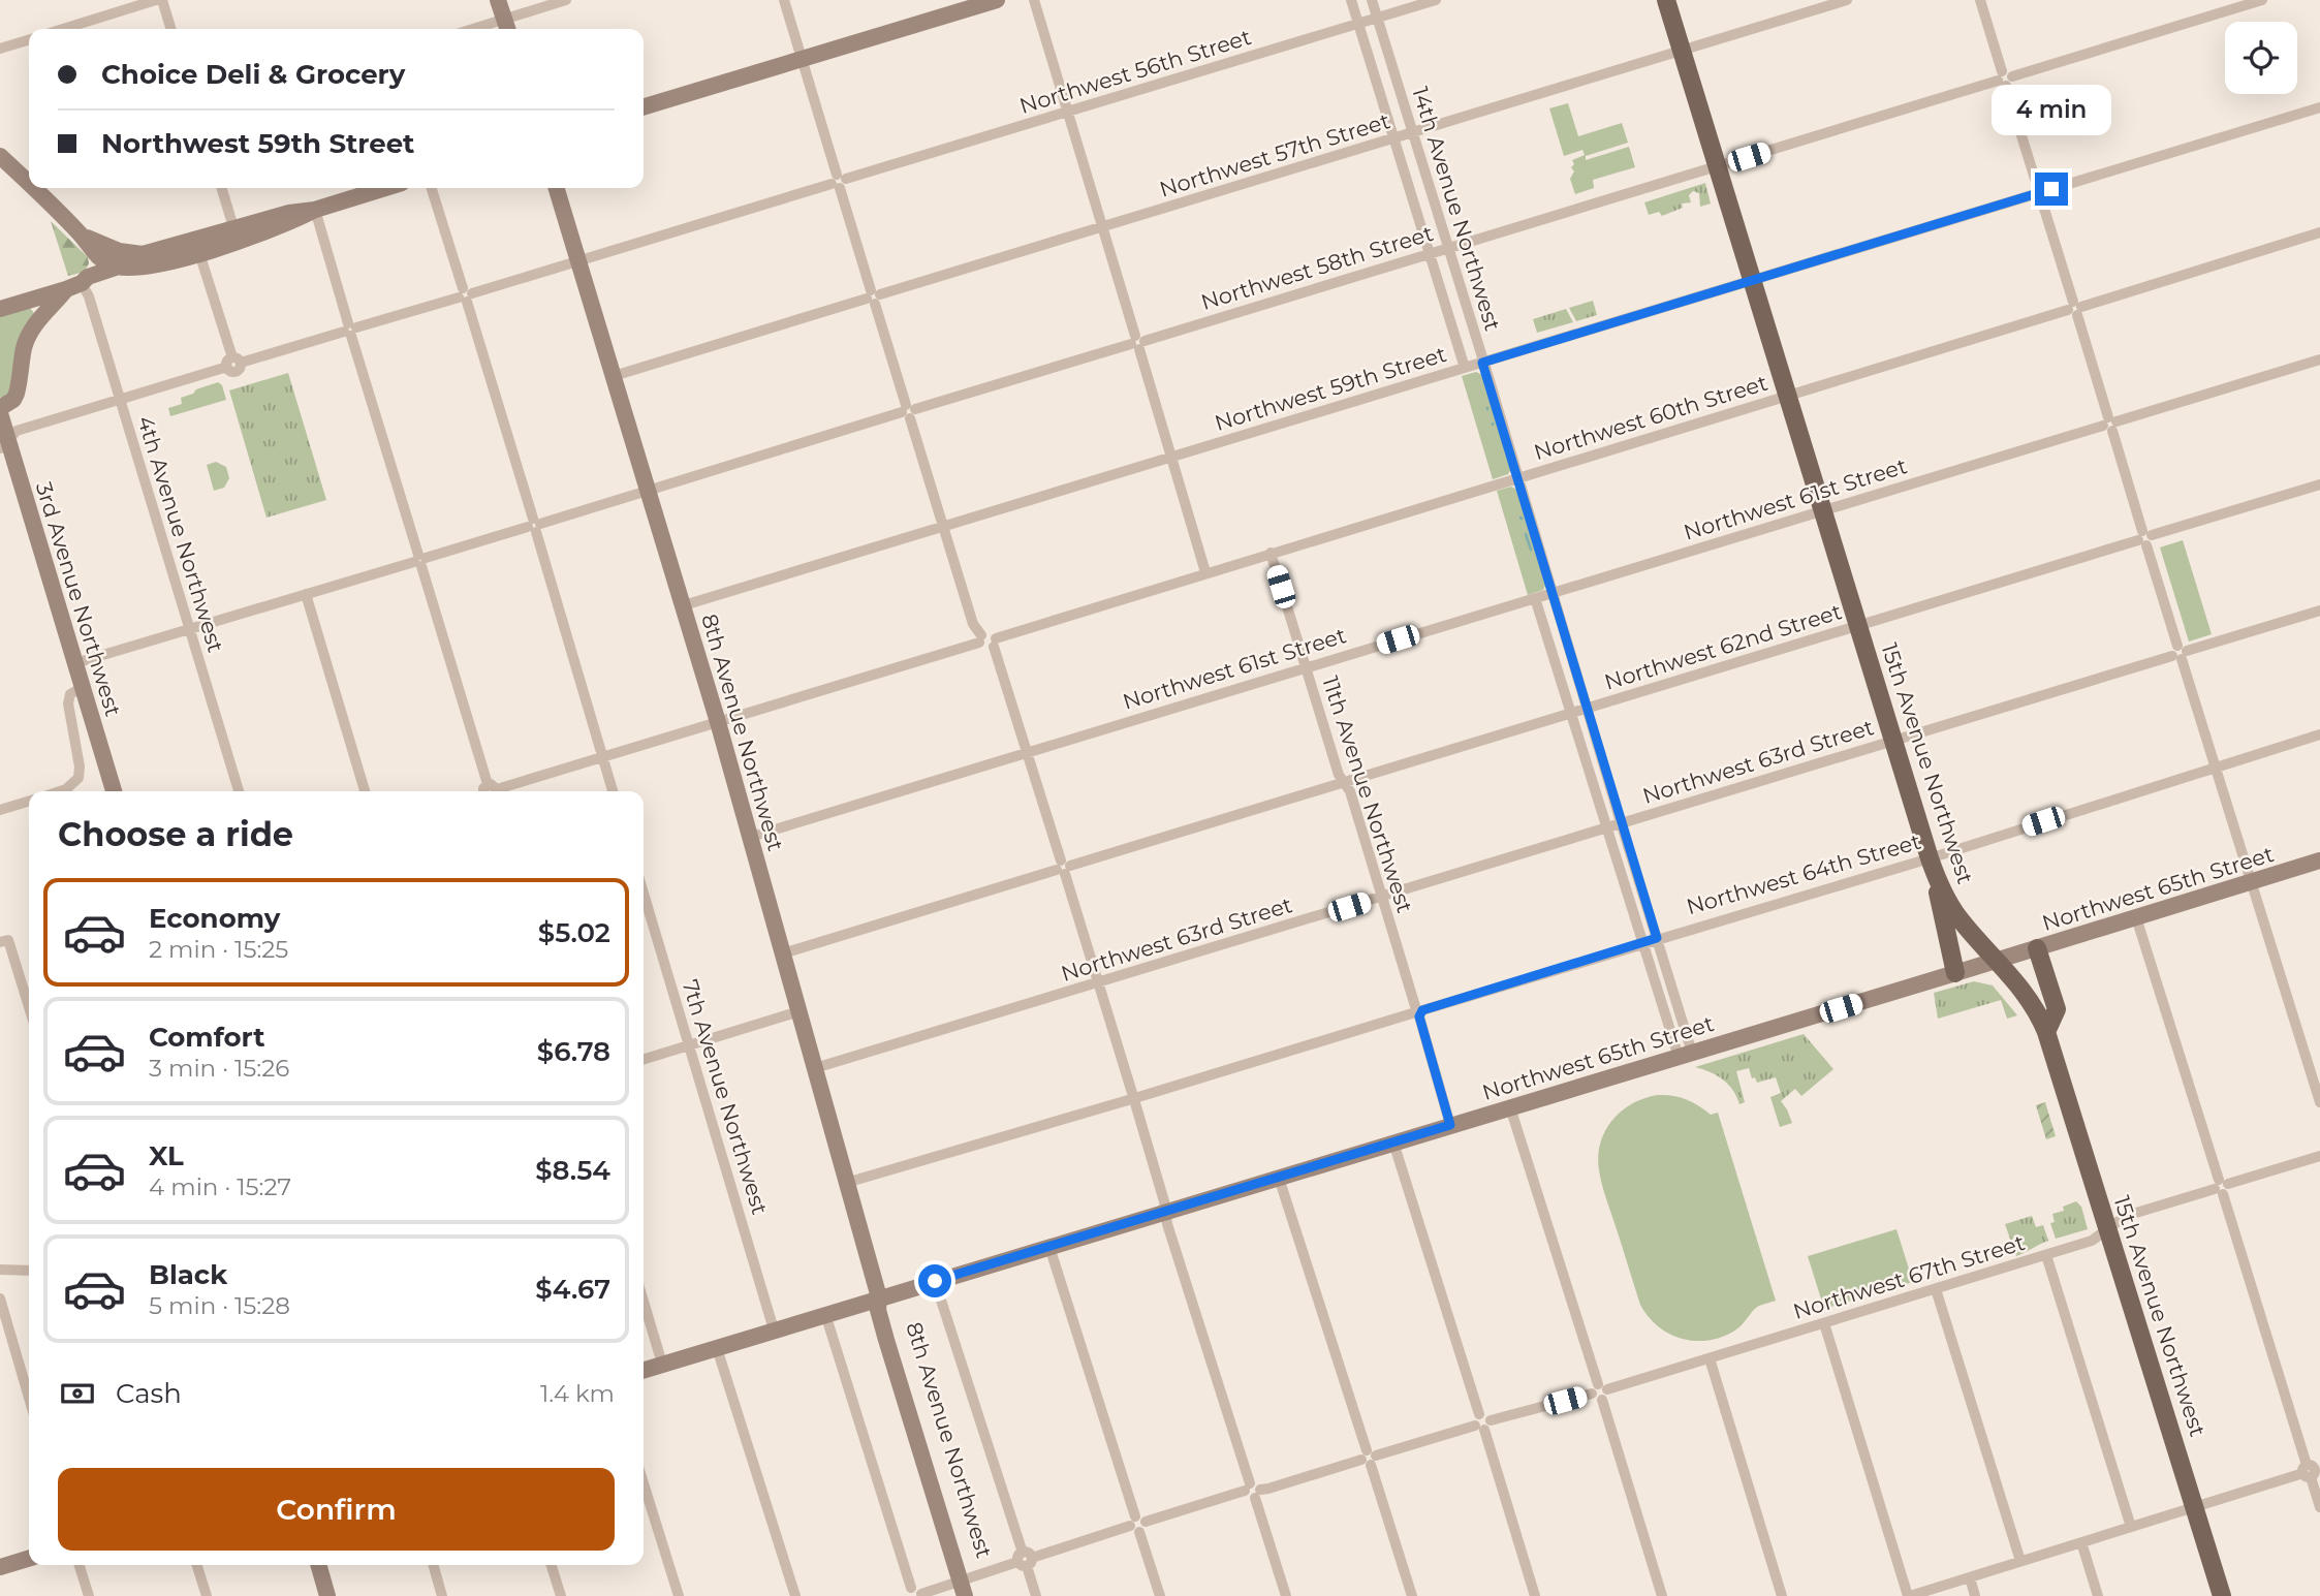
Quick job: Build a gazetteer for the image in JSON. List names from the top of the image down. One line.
{"streets":{"main road":["15th Avenue Northwest"],"street":["Northwest 56th Street","Northwest 57th Street","14th Avenue Northwest","Northwest 58th Street","Northwest 59th Street","Northwest 60th Street","Northwest 61st Street","4th Avenue Northwest","3rd Avenue Northwest","Northwest 62nd Street","8th Avenue Northwest","Northwest 63rd Street","11th Avenue Northwest","Northwest 64th Street","Northwest 65th Street","7th Avenue Northwest","Northwest 67th Street"]},"crossings":[["Northwest 56th Street","14th Avenue Northwest"],["Northwest 56th Street","4th Avenue Northwest"],["Northwest 56th Street","3rd Avenue Northwest"],["Northwest 56th Street","8th Avenue Northwest"],["Northwest 57th Street","14th Avenue Northwest"],["Northwest 57th Street","8th Avenue Northwest"],["Northwest 57th Street","15th Avenue Northwest"],["14th Avenue Northwest","Northwest 58th Street"],["14th Avenue Northwest","Northwest 59th Street"],["14th Avenue Northwest","Northwest 60th Street"],["14th Avenue Northwest","Northwest 61st Street"],["14th Avenue Northwest","Northwest 62nd Street"],["14th Avenue Northwest","Northwest 63rd Street"],["14th Avenue Northwest","Northwest 64th Street"],["14th Avenue Northwest","Northwest 65th Street"],["Northwest 58th Street","4th Avenue Northwest"],["Northwest 58th Street","3rd Avenue Northwest"],["Northwest 58th Street","8th Avenue Northwest"],["Northwest 58th Street","15th Avenue Northwest"],["Northwest 59th Street","8th Avenue Northwest"],["Northwest 59th Street","15th Avenue Northwest"],["Northwest 60th Street","15th Avenue Northwest"],["Northwest 60th Street","11th Avenue Northwest"],["Northwest 61st Street","8th Avenue Northwest"],["Northwest 61st Street","15th Avenue Northwest"],["Northwest 61st Street","11th Avenue Northwest"],["Northwest 62nd Street","8th Avenue Northwest"],["Northwest 62nd Street","15th Avenue Northwest"],["Northwest 62nd Street","11th Avenue Northwest"],["8th Avenue Northwest","Northwest 63rd Street"],["8th Avenue Northwest","Northwest 64th Street"],["8th Avenue Northwest","Northwest 65th Street"],["8th Avenue Northwest","Northwest 67th Street"],["Northwest 63rd Street","15th Avenue Northwest"],["Northwest 63rd Street","11th Avenue Northwest"],["15th Avenue Northwest","Northwest 64th Street"],["15th Avenue Northwest","Northwest 65th Street"],["15th Avenue Northwest","Northwest 67th Street"],["11th Avenue Northwest","Northwest 64th Street"],["11th Avenue Northwest","Northwest 65th Street"],["Northwest 65th Street","7th Avenue Northwest"]],"page":{"banner":["Choice Deli & Grocery","Northwest 59th Street"],"bubble":"4 min","heading":"Choose a ride","list":[{"name":"Economy","note":"2 min · 15:25","value":"$5.02"},{"name":"Comfort","note":"3 min · 15:26","value":"$6.78"},{"name":"XL","note":"4 min · 15:27","value":"$8.54"},{"name":"Black","note":"5 min · 15:28","value":"$4.67"}],"pay":["Cash","1.4 km"],"buttons":"Confirm"}}
